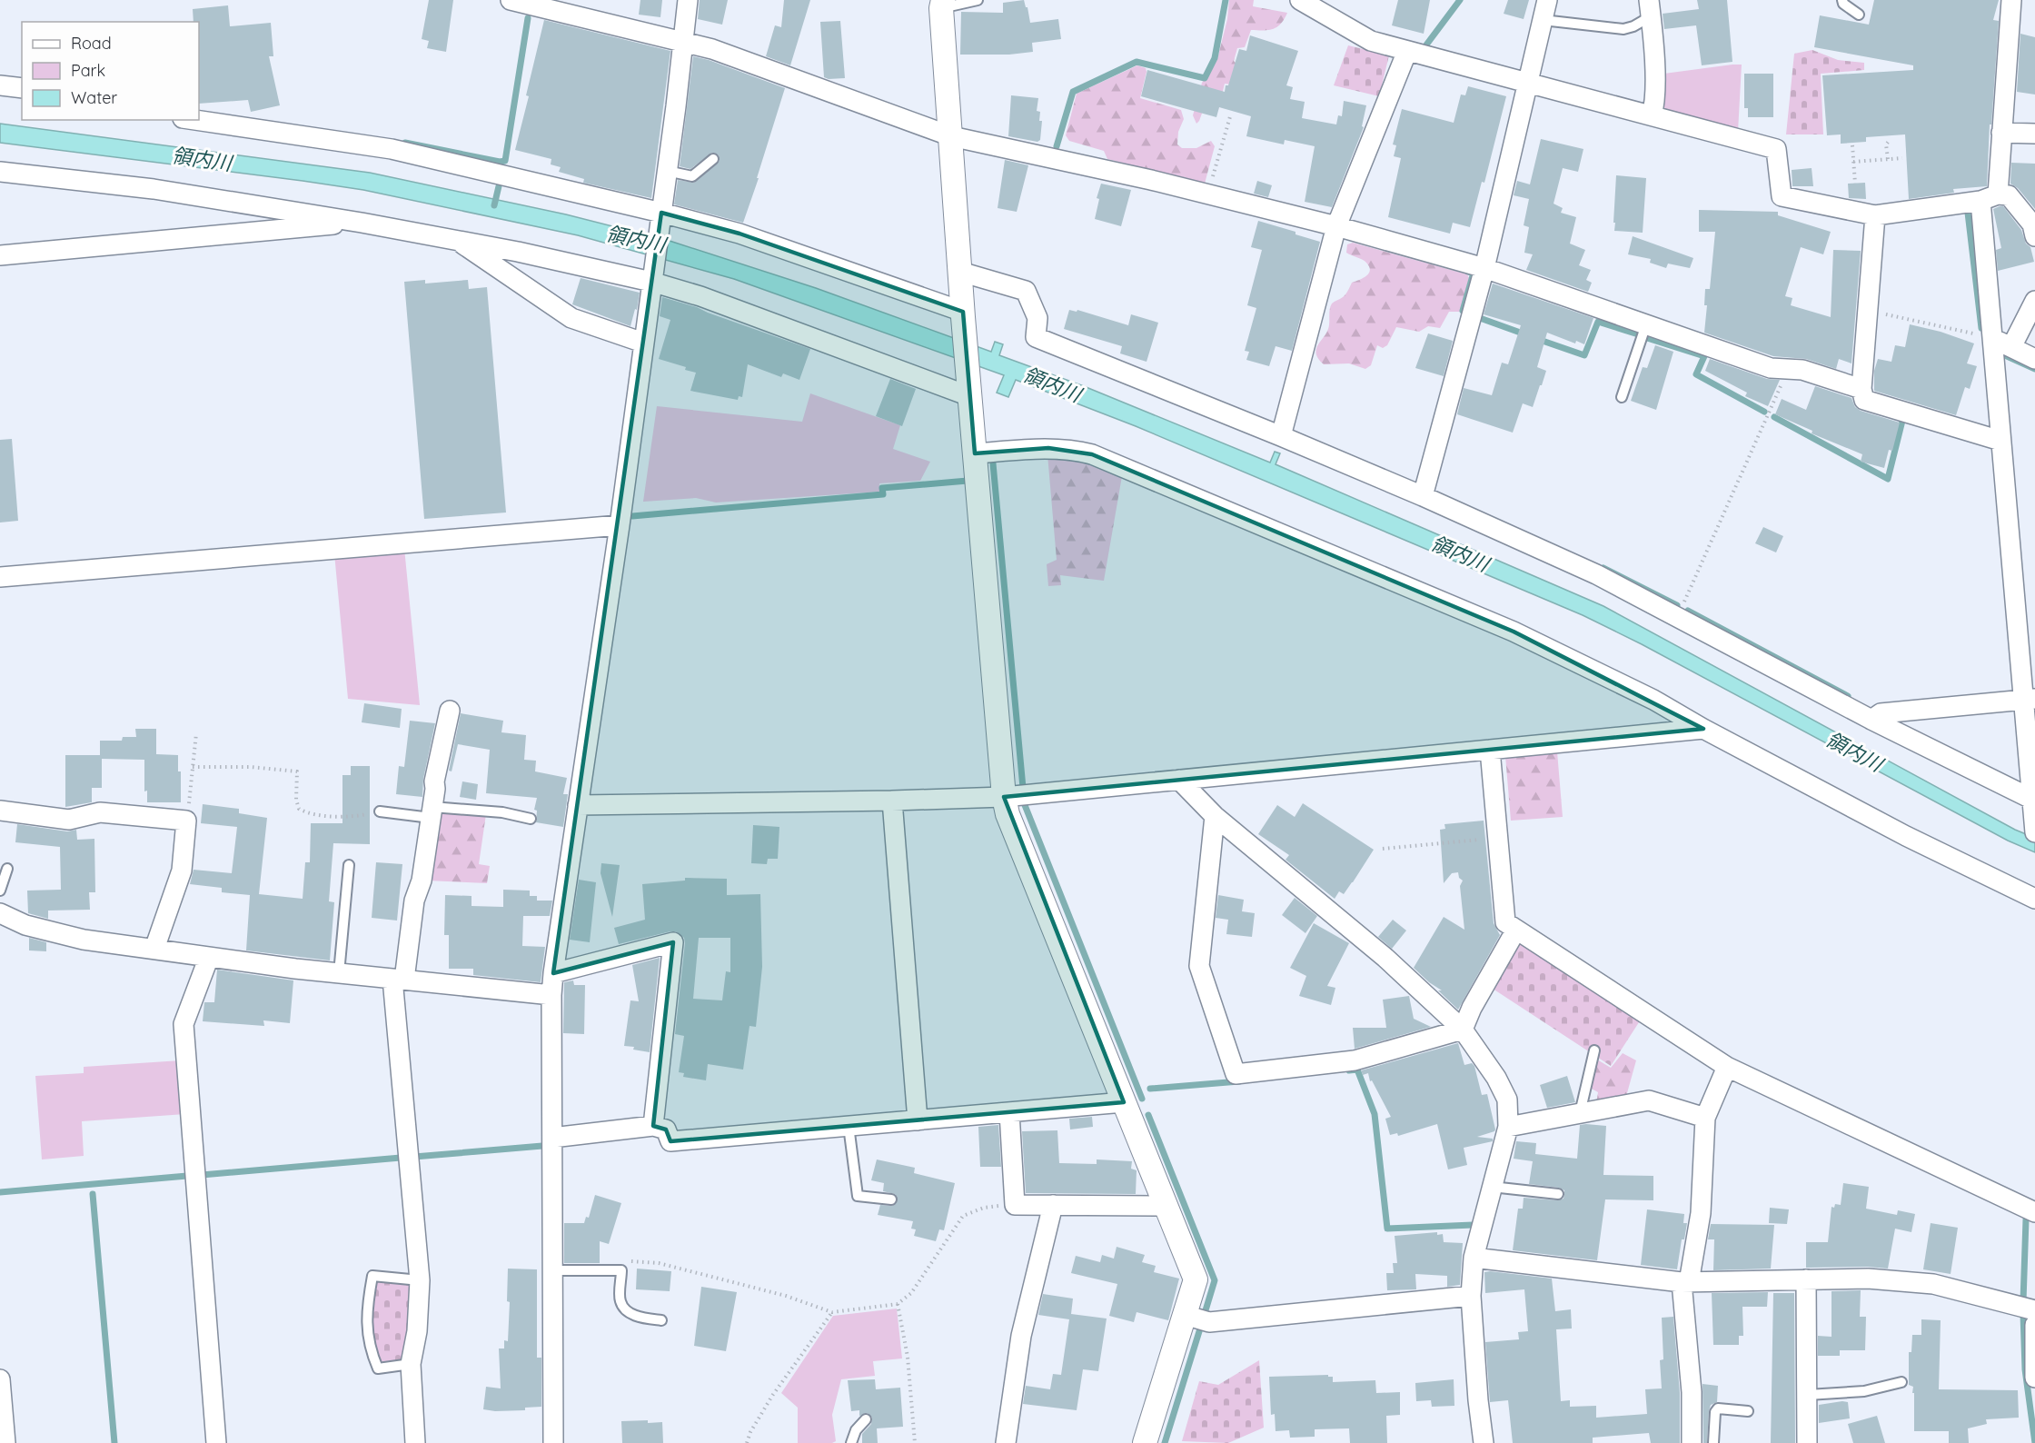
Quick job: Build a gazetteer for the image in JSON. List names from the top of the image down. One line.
{"water":["領内川"],"legend":["Road","Park","Water"]}
